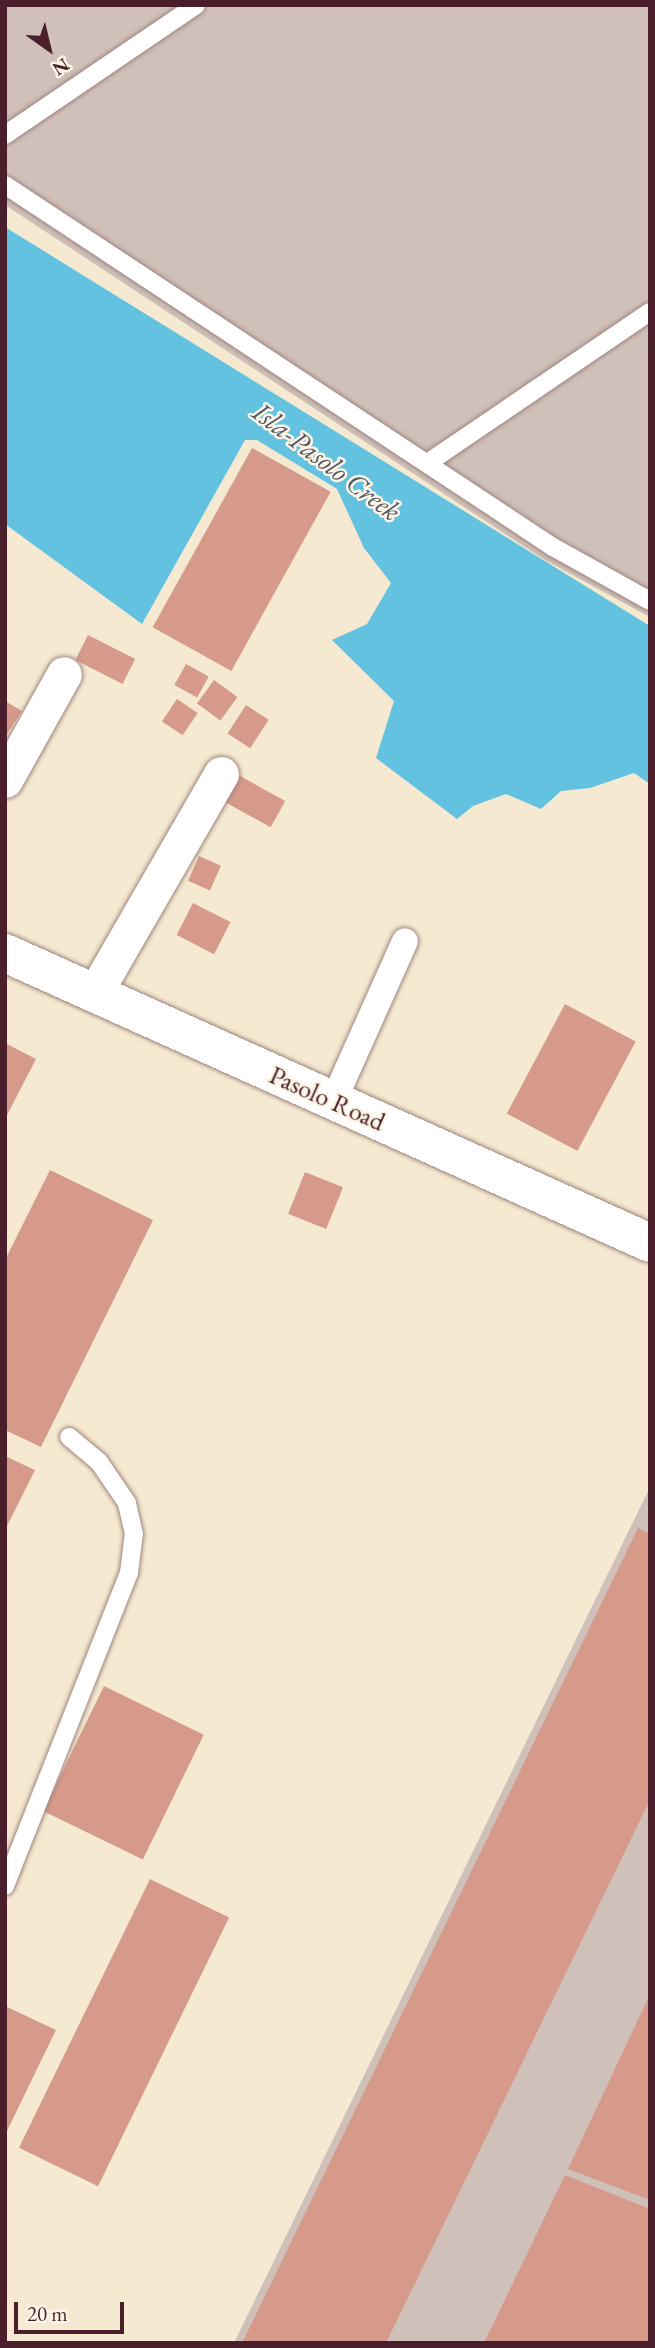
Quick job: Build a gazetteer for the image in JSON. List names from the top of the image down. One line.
{"streets":{"street":["Pasolo Road"]},"water":["Isla-Pasolo Creek"],"scale_bar":"20 m","north":"bottom right"}
